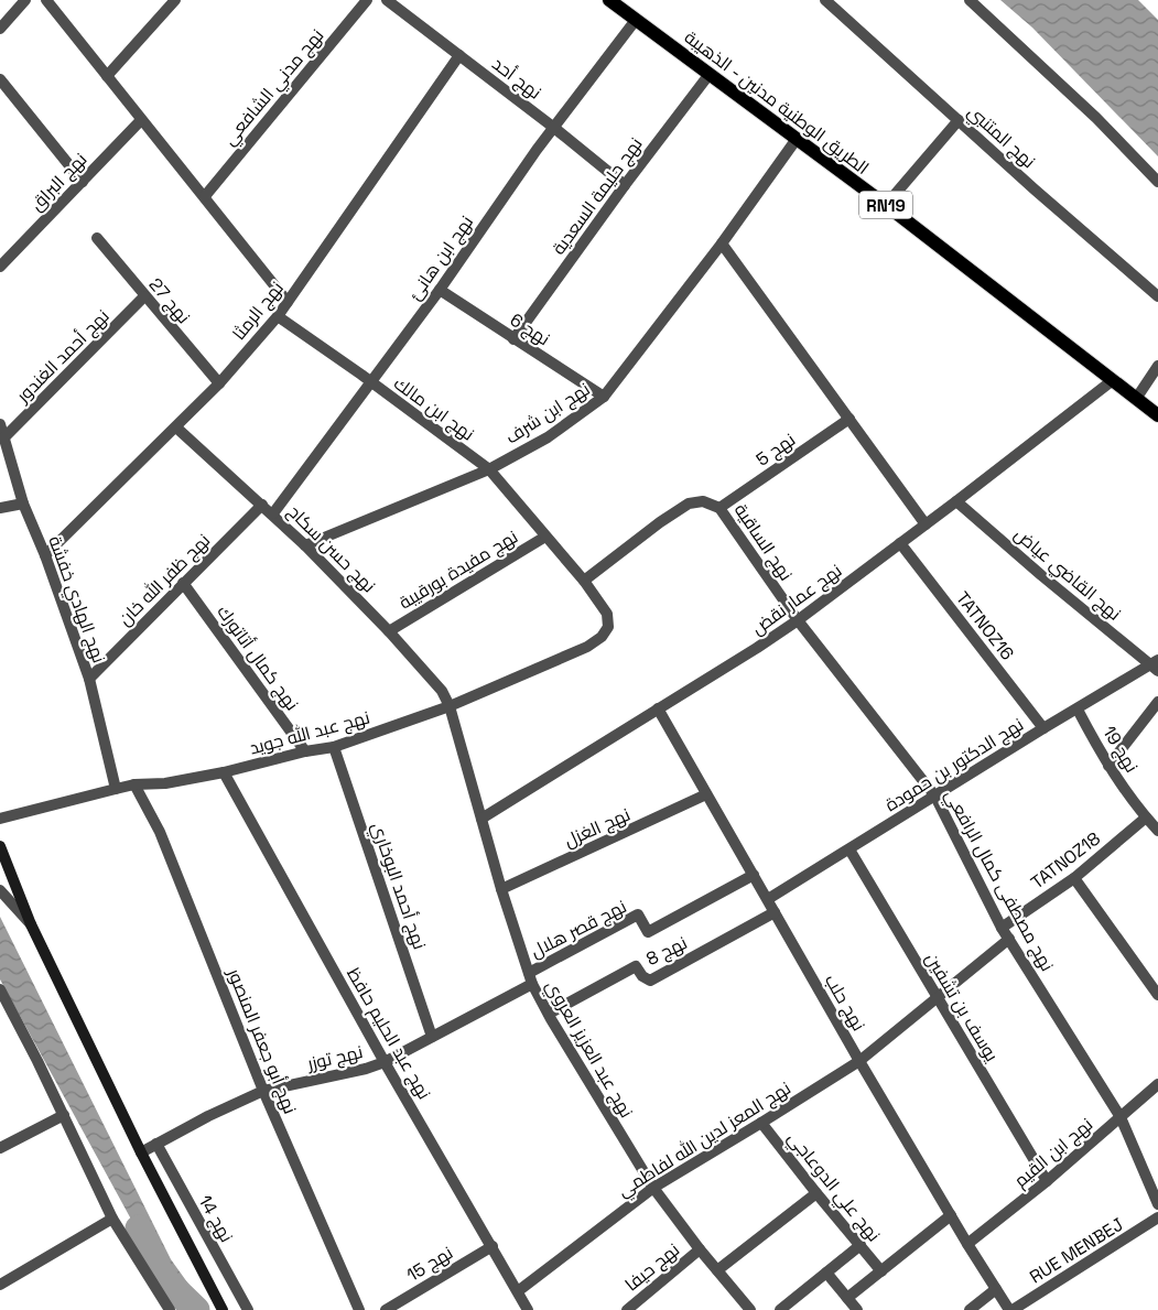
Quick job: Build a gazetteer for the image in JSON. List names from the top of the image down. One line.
{"streets":{"main road":["الطريق الوطنية مدنين - الذهيبة","RN19"],"street":["نهج أحد","نهج مدني الشافعي","نهج المتنبي","نهج البراق","نهج حليمة السعدية","نهج ابن هانئ","نهج 27","نهج الرمثا","نهج 6","نهج أحمد الغندور","نهج ابن مالك","نهج ابن شرف","نهج 5","نهج الساقية","نهج حسن سكاح","نهج مفيدة بورقيبة","نهج القاضي عياض","نهج ظفر الله خان","نهج الهادي خفشة","نهج عمار نقض","TATNOZ16","نهج كمال أتاتورك","نهج عبد الله جويد","نهج 19","نهج الدكتور بن حمودة","نهج الغزل","TATNOZ18","نهج مصطفى كمال الرافعي","نهج أحمد البوخاري","نهج قصر هلال","نهج 8","نهج حلب","يوسف بن تشفين","نهج عبد الحليم حافظ","نهج أبو جعفر المنصور","نهج عبد العزيز العروي","نهج توزر","نهج المعز لدين الله لفاطمي","نهج ابن القيم","نهج علي الدوعاجي","نهج 14","RUE MENBEJ","نهج 15","نهج حيفا"]},"crossings":[["نهج أحد","نهج حليمة السعدية"],["نهج أحد","نهج ابن هانئ"],["نهج أحد","نهج الرمثا"],["الطريق الوطنية مدنين - الذهيبة","نهج حليمة السعدية"],["الطريق الوطنية مدنين - الذهيبة","نهج ابن هانئ"],["الطريق الوطنية مدنين - الذهيبة","نهج ابن شرف"],["الطريق الوطنية مدنين - الذهيبة","نهج عمار نقض"],["نهج حليمة السعدية","نهج 6"],["نهج ابن هانئ","نهج 6"],["نهج ابن هانئ","نهج ابن مالك"],["نهج ابن هانئ","نهج حسن سكاح"],["نهج 27","نهج الرمثا"],["نهج 27","نهج أحمد الغندور"],["نهج الرمثا","نهج ابن مالك"],["نهج الرمثا","نهج حسن سكاح"],["نهج الرمثا","نهج الهادي خفشة"],["نهج 6","نهج ابن شرف"],["نهج أحمد الغندور","نهج الهادي خفشة"],["نهج ابن مالك","نهج ابن شرف"],["نهج ابن مالك","نهج الساقية"],["نهج ابن مالك","نهج مفيدة بورقيبة"],["نهج ابن مالك","نهج عبد الله جويد"],["نهج ابن شرف","نهج حسن سكاح"],["نهج 5","نهج الساقية"],["نهج الساقية","نهج عمار نقض"],["نهج الساقية","نهج مصطفى كمال الرافعي"],["نهج حسن سكاح","نهج مفيدة بورقيبة"],["نهج حسن سكاح","نهج ظفر الله خان"],["نهج حسن سكاح","نهج عبد الله جويد"],["نهج حسن سكاح","نهج عبد العزيز العروي"],["نهج القاضي عياض","نهج عمار نقض"],["نهج القاضي عياض","نهج الدكتور بن حمودة"],["نهج ظفر الله خان","نهج الهادي خفشة"],["نهج ظفر الله خان","نهج كمال أتاتورك"],["نهج الهادي خفشة","نهج عبد الله جويد"],["نهج عمار نقض","TATNOZ16"],["نهج عمار نقض","نهج مصطفى كمال الرافعي"],["نهج عمار نقض","نهج حلب"],["نهج عمار نقض","نهج عبد العزيز العروي"],["TATNOZ16","نهج الدكتور بن حمودة"],["نهج كمال أتاتورك","نهج عبد الله جويد"],["نهج عبد الله جويد","نهج أحمد البوخاري"],["نهج عبد الله جويد","نهج عبد الحليم حافظ"],["نهج عبد الله جويد","نهج أبو جعفر المنصور"],["نهج عبد الله جويد","نهج عبد العزيز العروي"],["نهج 19","نهج الدكتور بن حمودة"],["نهج 19","TATNOZ18"],["نهج الدكتور بن حمودة","نهج مصطفى كمال الرافعي"],["نهج الدكتور بن حمودة","نهج حلب"],["نهج الدكتور بن حمودة","يوسف بن تشفين"],["نهج الغزل","نهج حلب"],["نهج الغزل","نهج عبد العزيز العروي"],["TATNOZ18","نهج مصطفى كمال الرافعي"],["نهج مصطفى كمال الرافعي","نهج المعز لدين الله لفاطمي"],["نهج مصطفى كمال الرافعي","نهج ابن القيم"],["نهج أحمد البوخاري","نهج توزر"],["نهج قصر هلال","نهج حلب"],["نهج قصر هلال","نهج عبد العزيز العروي"],["نهج 8","نهج حلب"],["نهج 8","نهج عبد العزيز العروي"],["نهج حلب","نهج المعز لدين الله لفاطمي"],["نهج حلب","نهج ابن القيم"],["نهج حلب","RUE MENBEJ"],["يوسف بن تشفين","نهج المعز لدين الله لفاطمي"],["يوسف بن تشفين","نهج ابن القيم"],["نهج عبد الحليم حافظ","نهج توزر"],["نهج عبد الحليم حافظ","نهج المعز لدين الله لفاطمي"],["نهج عبد الحليم حافظ","نهج 15"],["نهج أبو جعفر المنصور","نهج توزر"],["نهج عبد العزيز العروي","نهج توزر"],["نهج عبد العزيز العروي","نهج المعز لدين الله لفاطمي"],["نهج عبد العزيز العروي","نهج حيفا"],["نهج توزر","نهج 14"],["نهج المعز لدين الله لفاطمي","نهج علي الدوعاجي"]]}
